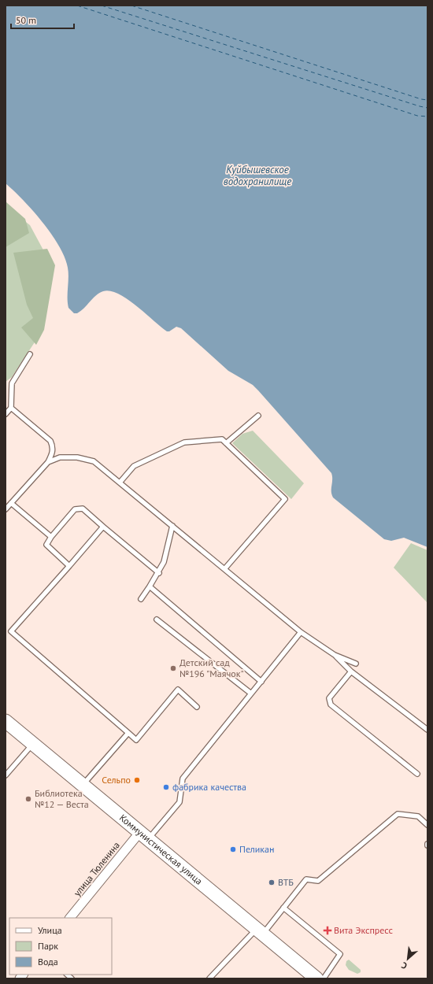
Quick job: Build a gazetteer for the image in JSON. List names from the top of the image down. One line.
{"streets":{"main road":["Коммунистическая улица"],"street":["улица Тюленина"]},"crossings":[["Коммунистическая улица","улица Тюленина"]],"water":["Куйбышевское водохранилище"],"places":{"other":["Детский сад №196 \"Маячок\"","Сельпо","фабрика качества","Библиотека №12 — Веста","Пеликан","ВТБ"],"health":["Вита Экспресс"]},"legend":["Улица","Парк","Вода"],"scale_bar":"50 m","north":"bottom left"}
